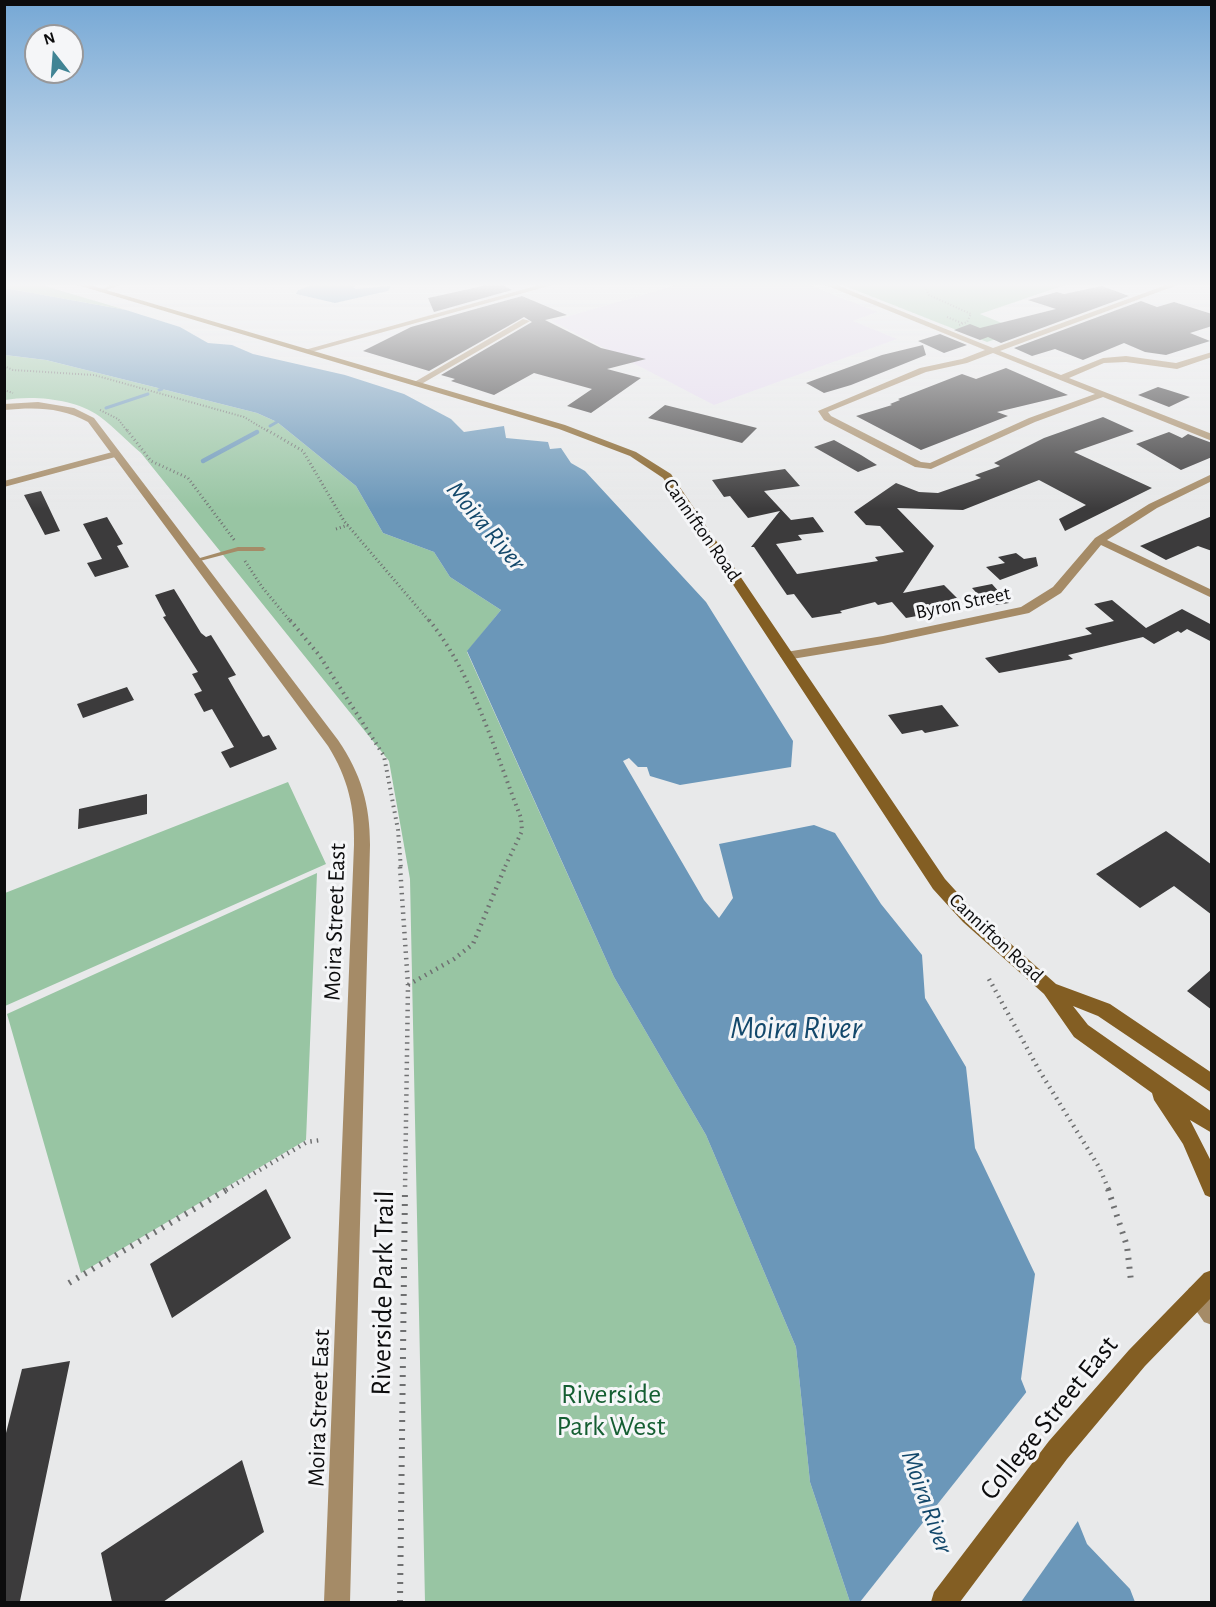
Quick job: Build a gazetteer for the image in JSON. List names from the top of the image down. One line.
{"streets":{"main road":["Cannifton Road","College Street East"],"street":["Byron Street","Moira Street East"],"path":["Riverside Park Trail"]},"crossings":[["Cannifton Road","Byron Street"]],"water":["Moira River"],"parks":["Riverside Park West"],"north":"top"}
